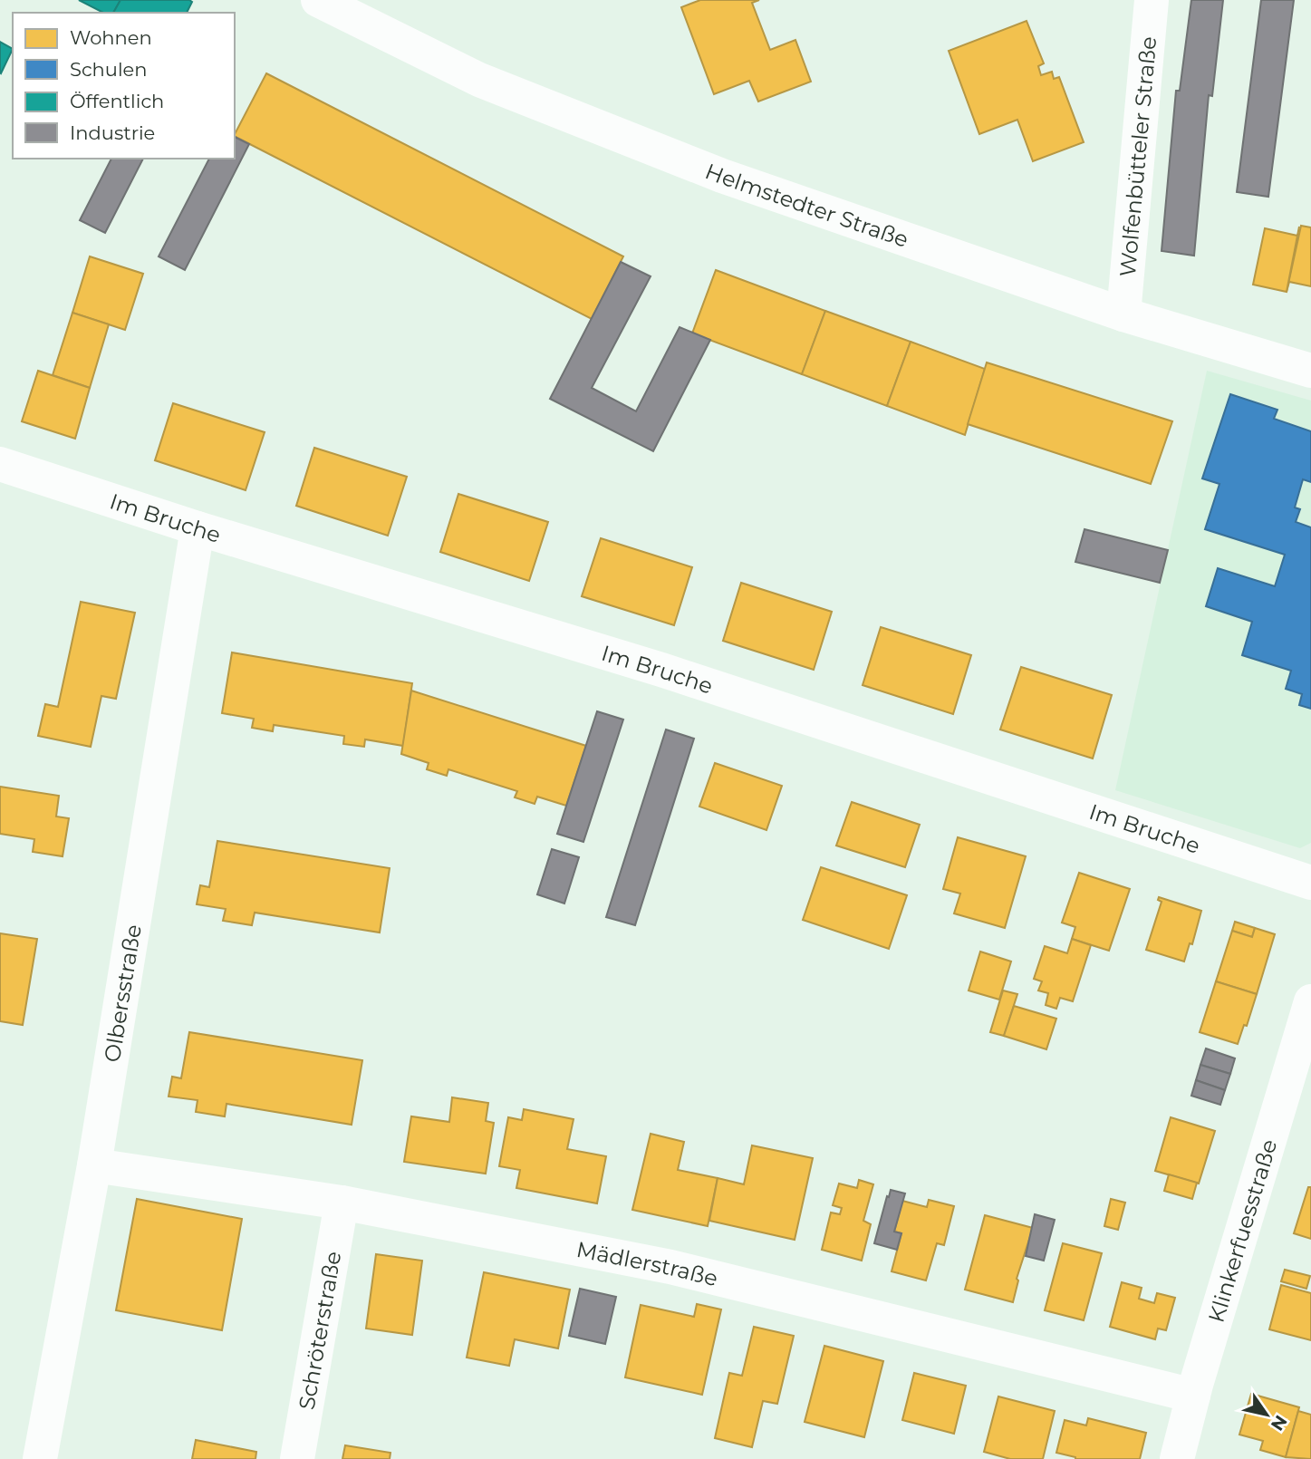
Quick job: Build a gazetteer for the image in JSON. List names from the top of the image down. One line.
{"streets":{"street":["Wolfenbütteler Straße","Helmstedter Straße","Im Bruche","Olbersstraße","Klinkerfuesstraße","Mädlerstraße","Schröterstraße"]},"crossings":[["Wolfenbütteler Straße","Helmstedter Straße"],["Im Bruche","Olbersstraße"],["Olbersstraße","Mädlerstraße"],["Klinkerfuesstraße","Mädlerstraße"],["Mädlerstraße","Schröterstraße"]],"legend":["Wohnen","Schulen","Öffentlich","Industrie"],"north":"bottom right"}
